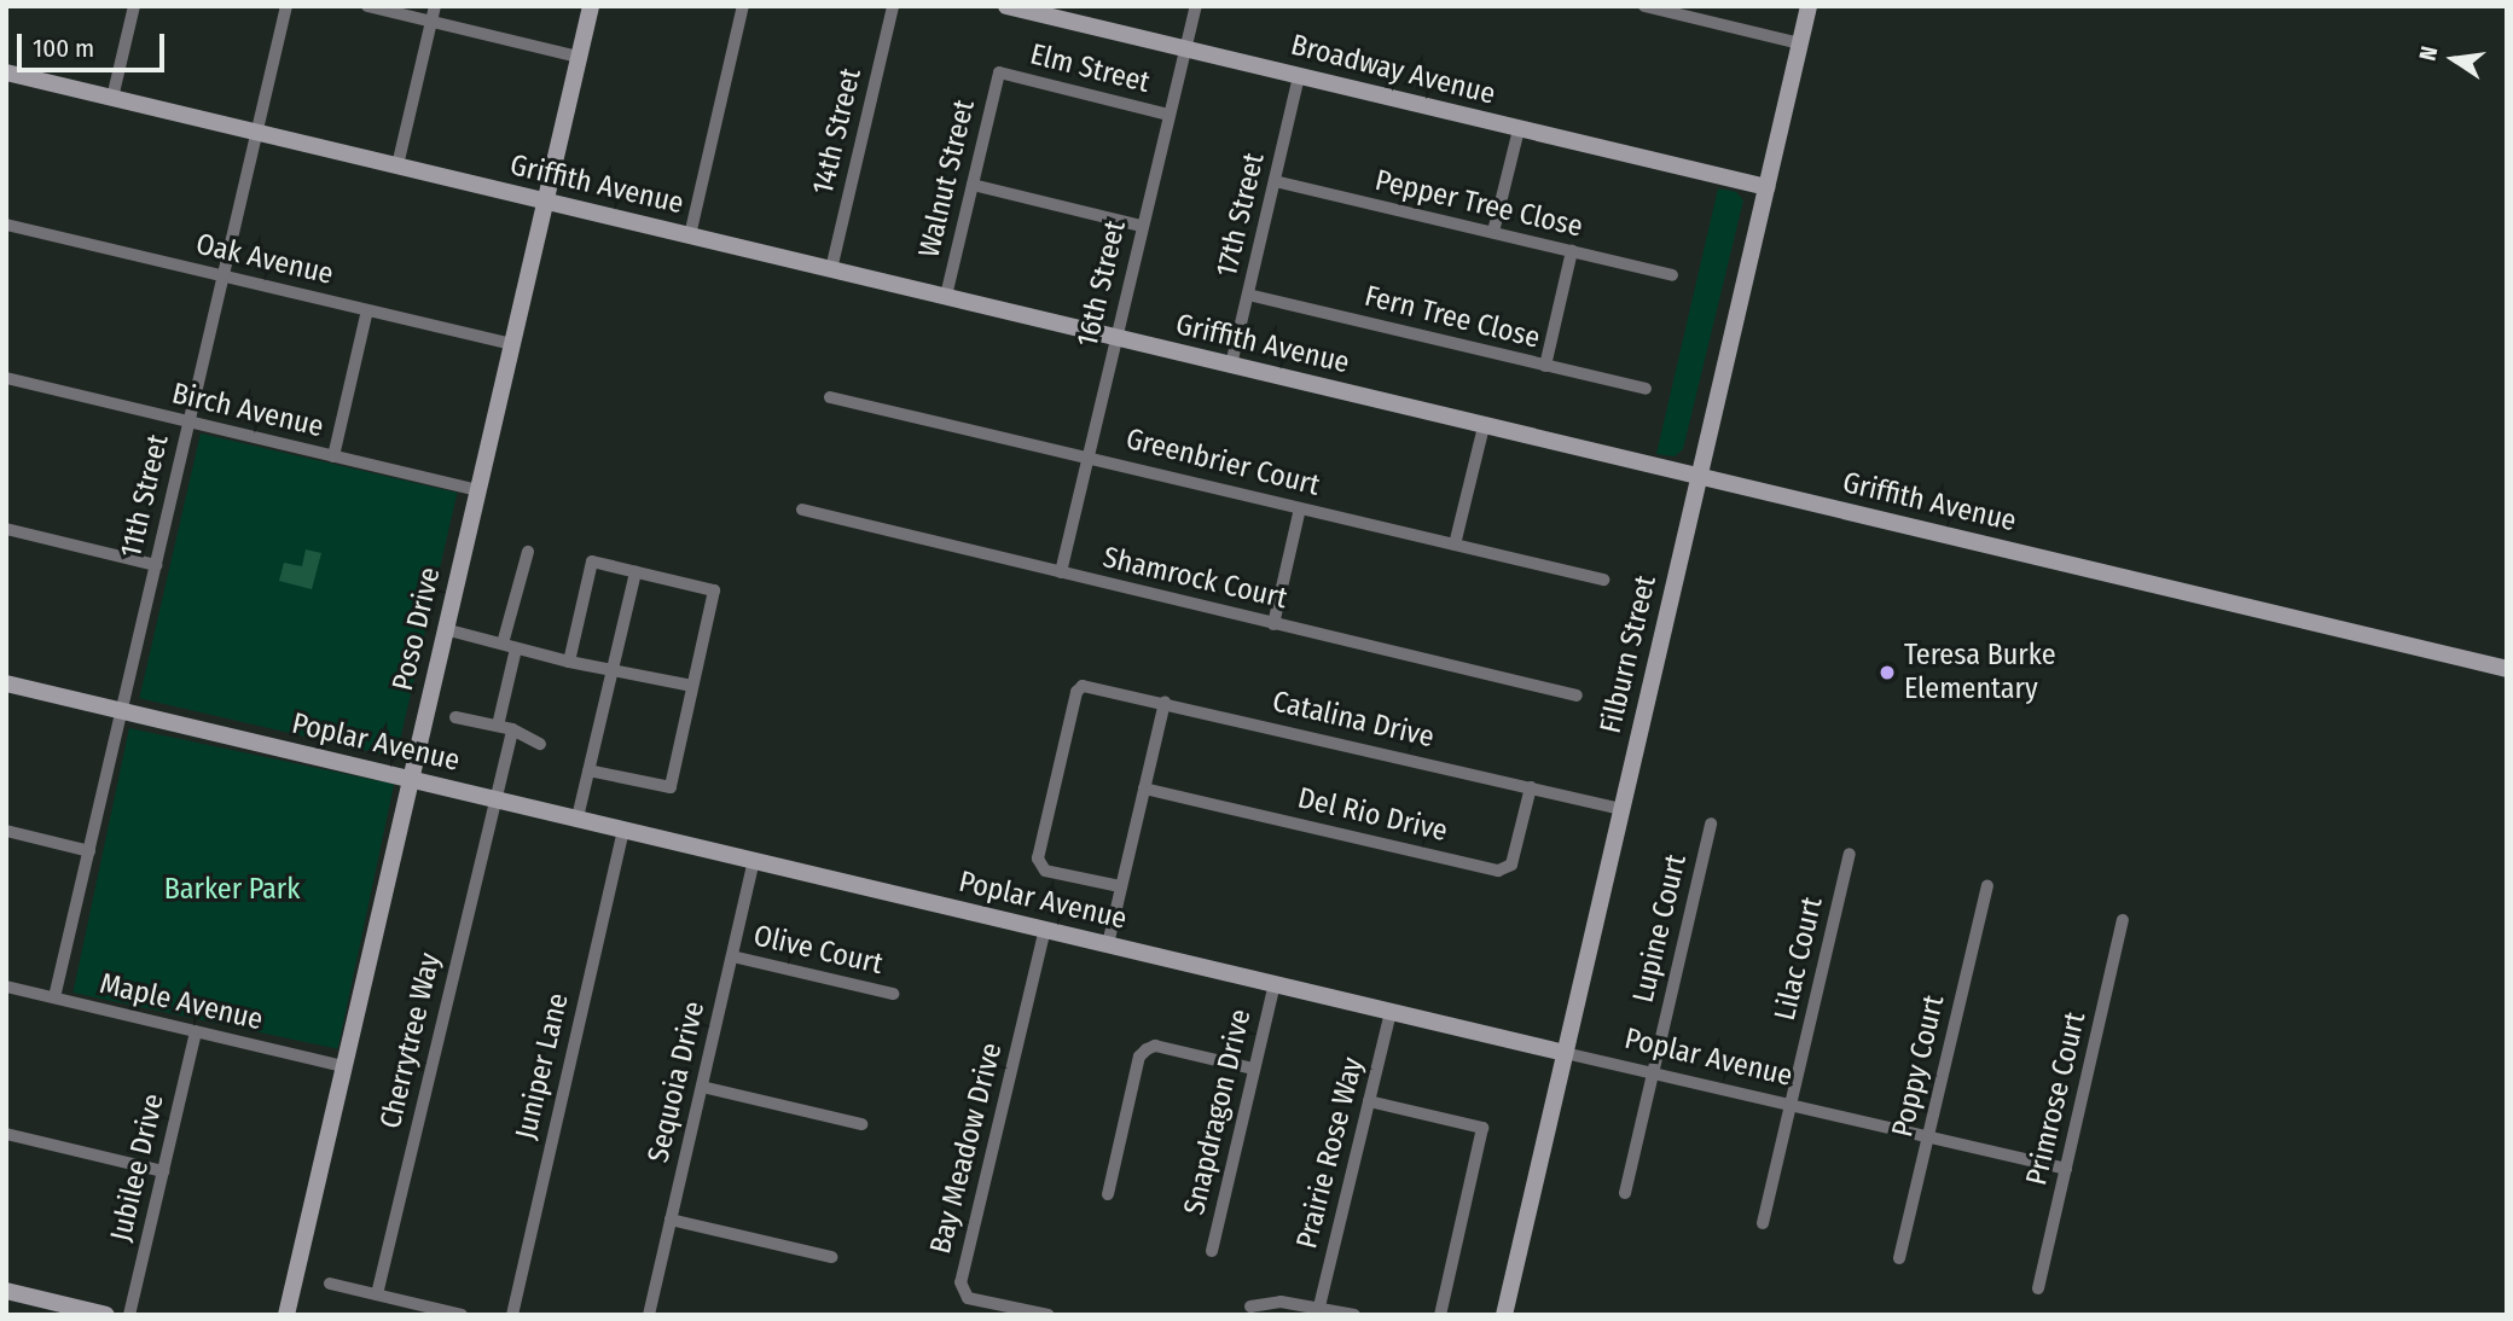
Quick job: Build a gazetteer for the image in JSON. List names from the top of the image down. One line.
{"streets":{"street":["Elm Street","Broadway Avenue","14th Street","Walnut Street","Griffith Avenue","Pepper Tree Close","17th Street","Oak Avenue","16th Street","Fern Tree Close","Birch Avenue","Greenbrier Court","11th Street","Shamrock Court","Poso Drive","Filburn Street","Catalina Drive","Poplar Avenue","Del Rio Drive","Lupine Court","Olive Court","Lilac Court","Maple Avenue","Cherrytree Way","Juniper Lane","Poppy Court","Sequoia Drive","Primrose Court","Snapdragon Drive","Bay Meadow Drive","Prairie Rose Way","Jubilee Drive"]},"crossings":[["Elm Street","Walnut Street"],["Elm Street","16th Street"],["Broadway Avenue","17th Street"],["Broadway Avenue","16th Street"],["Broadway Avenue","Filburn Street"],["14th Street","Griffith Avenue"],["Walnut Street","Griffith Avenue"],["Griffith Avenue","17th Street"],["Griffith Avenue","16th Street"],["Griffith Avenue","11th Street"],["Griffith Avenue","Poso Drive"],["Griffith Avenue","Filburn Street"],["Pepper Tree Close","17th Street"],["17th Street","Fern Tree Close"],["Oak Avenue","11th Street"],["Oak Avenue","Poso Drive"],["16th Street","Greenbrier Court"],["16th Street","Shamrock Court"],["Birch Avenue","11th Street"],["Birch Avenue","Poso Drive"],["11th Street","Poplar Avenue"],["11th Street","Maple Avenue"],["Poso Drive","Poplar Avenue"],["Poso Drive","Maple Avenue"],["Filburn Street","Catalina Drive"],["Filburn Street","Poplar Avenue"],["Catalina Drive","Del Rio Drive"],["Poplar Avenue","Lupine Court"],["Poplar Avenue","Lilac Court"],["Poplar Avenue","Cherrytree Way"],["Poplar Avenue","Juniper Lane"],["Poplar Avenue","Poppy Court"],["Poplar Avenue","Sequoia Drive"],["Poplar Avenue","Primrose Court"],["Poplar Avenue","Snapdragon Drive"],["Poplar Avenue","Bay Meadow Drive"],["Poplar Avenue","Prairie Rose Way"],["Olive Court","Sequoia Drive"],["Maple Avenue","Jubilee Drive"]],"parks":["Barker Park"],"places":["Teresa Burke Elementary"],"scale_bar":"100 m","north":"left"}
